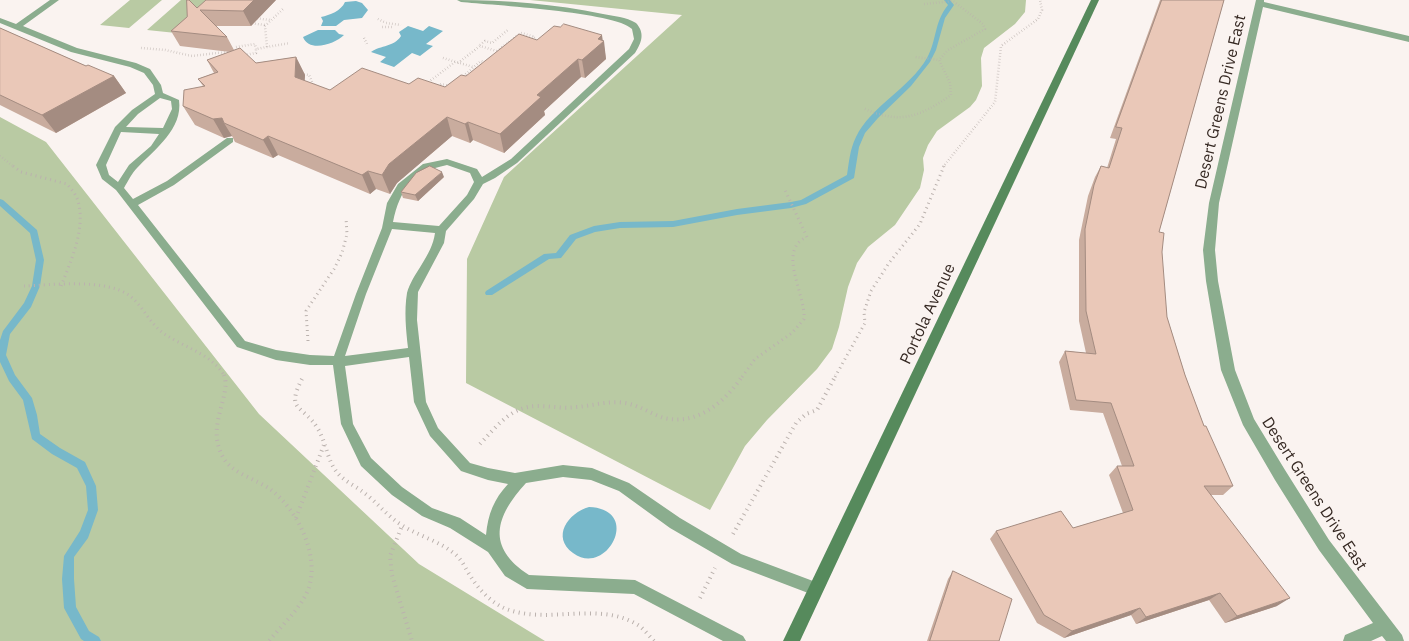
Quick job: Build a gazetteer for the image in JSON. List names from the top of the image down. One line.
{"streets":{"main road":["Portola Avenue"],"street":["Desert Greens Drive East"]}}
